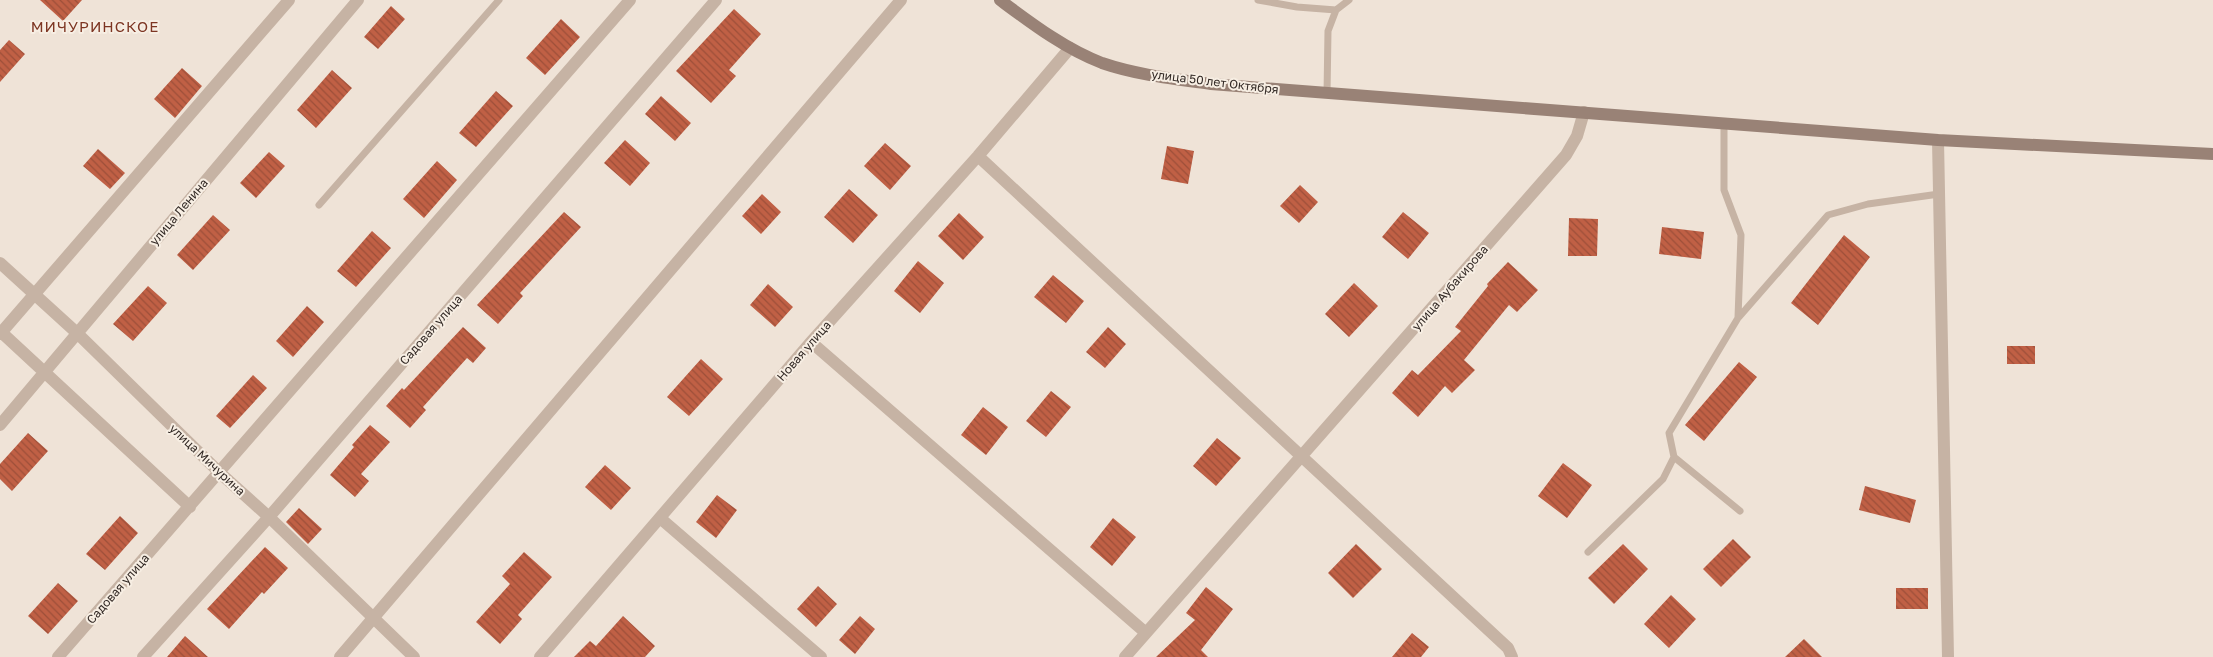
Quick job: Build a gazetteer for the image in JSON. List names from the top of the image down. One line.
{"streets":{"main road":["улица 50 лет Октября"],"street":["улица Ленина","улица Аубакирова","Садовая улица","Новая улица","улица Мичурина"]},"crossings":[["улица 50 лет Октября","улица Аубакирова"],["улица 50 лет Октября","Новая улица"],["улица Ленина","улица Мичурина"],["Садовая улица","улица Мичурина"]],"districts":["МИЧУРИНСКОЕ"]}
